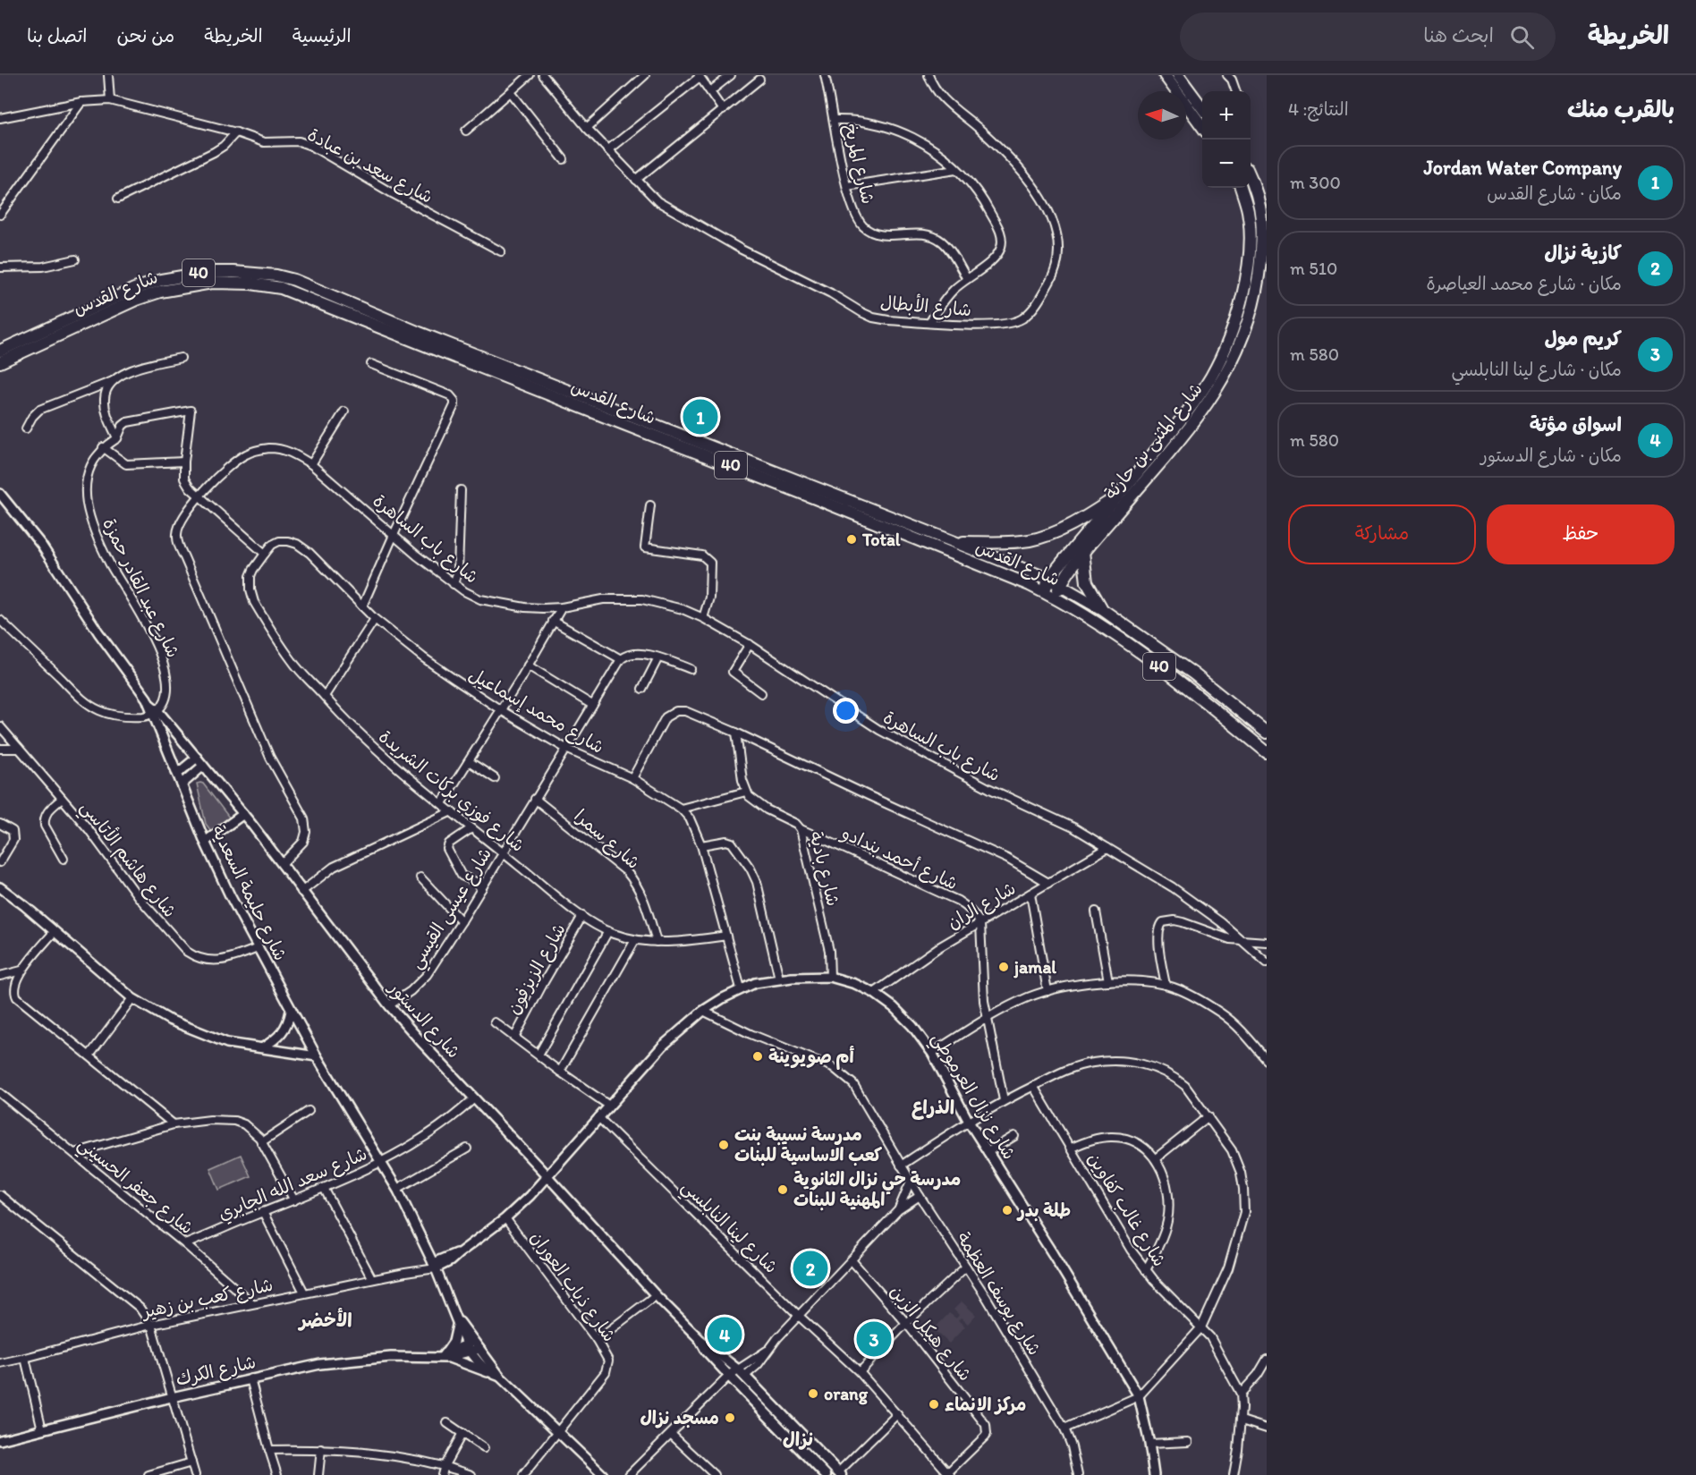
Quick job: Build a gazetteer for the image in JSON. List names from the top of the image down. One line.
{"streets":{"highway":["40","شارع القدس","شارع المثنى بن حارثة"],"main road":["شارع الدستور"],"street":["شارع المريخ","شارع سعد بن عبادة","شارع الأبطال","شارع باب الساهرة","شارع عبد القادر حمزة","شارع محمد إسماعيل","شارع فوزي بركات الشريدة","شارع سمرا","شارع أحمد بندادو","شارع هاشم الأتاسي","شارع بادية","شارع حليمة السعدية","شارع الران","شارع عيسى القيسي","شارع الزيزفون","شارع نزال العرموطي","شارع سعد الله الجابري","شارع جعفر الحسيني","شارع غالب كفاوين","شارع لينا النابلسي","شارع ذياب العوران","شارع يوسف العظمة","شارع كعب بن زهير","شارع هيكل الزبن","شارع الكرك"]},"crossings":[["شارع القدس","شارع المثنى بن حارثة"],["شارع باب الساهرة","شارع الران"],["شارع باب الساهرة","شارع الدستور"],["شارع عبد القادر حمزة","شارع حليمة السعدية"],["شارع عبد القادر حمزة","شارع الدستور"],["شارع محمد إسماعيل","شارع فوزي بركات الشريدة"],["شارع محمد إسماعيل","شارع عيسى القيسي"],["شارع محمد إسماعيل","شارع نزال العرموطي"],["شارع فوزي بركات الشريدة","شارع سمرا"],["شارع فوزي بركات الشريدة","شارع عيسى القيسي"],["شارع فوزي بركات الشريدة","شارع الزيزفون"],["شارع سمرا","شارع عيسى القيسي"],["شارع أحمد بندادو","شارع بادية"],["شارع أحمد بندادو","شارع الران"],["شارع هاشم الأتاسي","شارع حليمة السعدية"],["شارع بادية","شارع نزال العرموطي"],["شارع حليمة السعدية","شارع الدستور"],["شارع حليمة السعدية","شارع نزال العرموطي"],["شارع حليمة السعدية","شارع سعد الله الجابري"],["شارع حليمة السعدية","شارع ذياب العوران"],["شارع حليمة السعدية","شارع كعب بن زهير"],["شارع حليمة السعدية","شارع الكرك"],["شارع الران","شارع نزال العرموطي"],["شارع عيسى القيسي","شارع الدستور"],["شارع الدستور","شارع نزال العرموطي"],["شارع الدستور","شارع سعد الله الجابري"],["شارع نزال العرموطي","شارع لينا النابلسي"],["شارع نزال العرموطي","شارع ذياب العوران"],["شارع نزال العرموطي","شارع يوسف العظمة"],["شارع نزال العرموطي","شارع كعب بن زهير"],["شارع سعد الله الجابري","شارع جعفر الحسيني"],["شارع جعفر الحسيني","شارع كعب بن زهير"],["شارع لينا النابلسي","شارع هيكل الزبن"]],"districts":["الذراع","الأخضر","نزال"],"places":["Total","jamal","أم صويوينة","مدرسة نسيبة بنت كعب الاساسية للبنات","مدرسة حي نزال الثانوية المهنية للبنات","طلة بدر","orang","مركز الانماء","مسجد نزال"],"north":"left","page":{"header":"الخريطة","search":"ابحث هنا","nav":["الرئيسية","الخريطة","من نحن","اتصل بنا"],"heading":["بالقرب منك","النتائج: 4"],"map_buttons":["+","−"],"list":[{"mark":"1","name":"Jordan Water Company","note":"مكان · شارع القدس","value":"300 m"},{"mark":"2","name":"كازية نزال","note":"مكان · شارع محمد العياصرة","value":"510 m"},{"mark":"3","name":"كريم مول","note":"مكان · شارع لينا النابلسي","value":"580 m"},{"mark":"4","name":"اسواق مؤتة","note":"مكان · شارع الدستور","value":"580 m"}],"pins":["1","2","4","3"],"buttons":["حفظ","مشاركة"]}}
